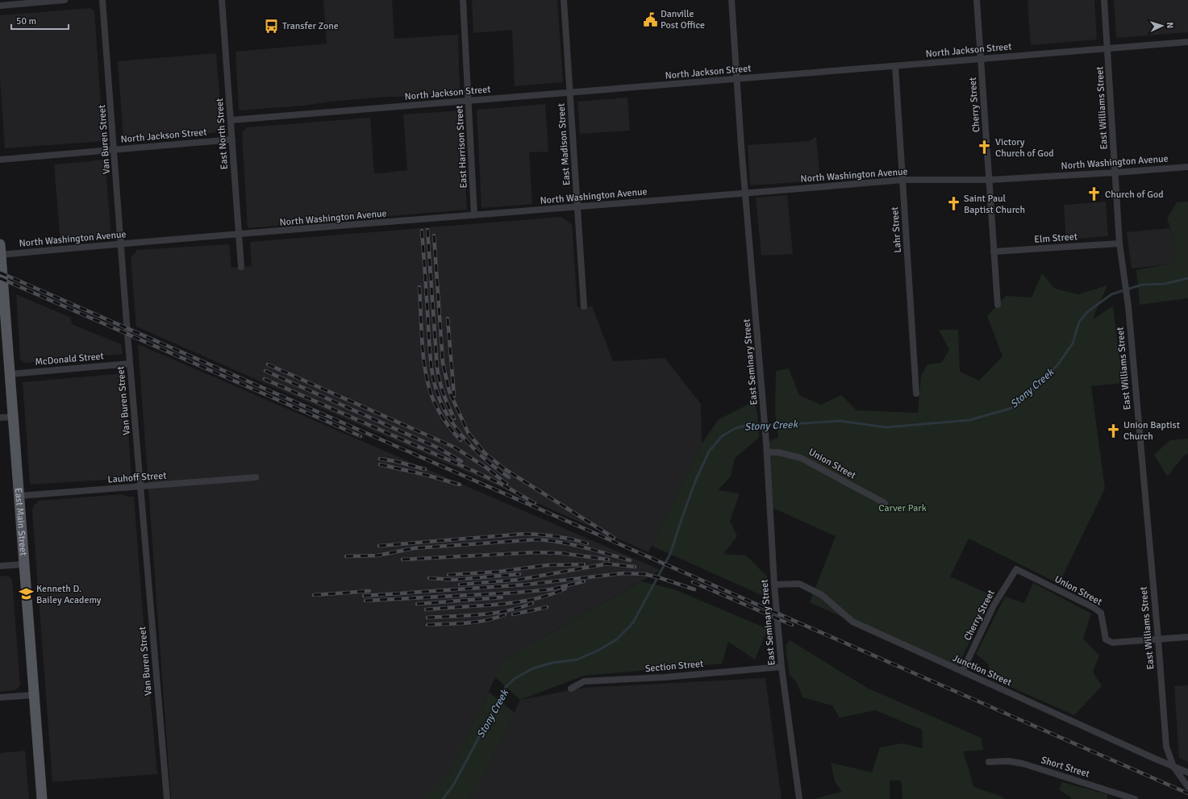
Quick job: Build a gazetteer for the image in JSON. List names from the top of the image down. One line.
{"streets":{"main road":["East Main Street"],"street":["North Jackson Street","Cherry Street","East Williams Street","East North Street","Van Buren Street","East Madison Street","East Harrison Street","North Washington Avenue","Lahr Street","Elm Street","McDonald Street","East Seminary Street","Union Street","Lauhoff Street","Section Street","Junction Street","Short Street"]},"crossings":[["North Jackson Street","Cherry Street"],["North Jackson Street","East Williams Street"],["North Jackson Street","East North Street"],["North Jackson Street","Van Buren Street"],["North Jackson Street","East Madison Street"],["North Jackson Street","East Harrison Street"],["North Jackson Street","Lahr Street"],["North Jackson Street","East Seminary Street"],["Cherry Street","North Washington Avenue"],["Cherry Street","Elm Street"],["Cherry Street","Union Street"],["Cherry Street","Junction Street"],["East Williams Street","North Washington Avenue"],["East Williams Street","Elm Street"],["East Williams Street","Union Street"],["East Williams Street","Junction Street"],["East North Street","North Washington Avenue"],["Van Buren Street","North Washington Avenue"],["Van Buren Street","McDonald Street"],["Van Buren Street","Lauhoff Street"],["East Madison Street","North Washington Avenue"],["East Harrison Street","North Washington Avenue"],["North Washington Avenue","Lahr Street"],["North Washington Avenue","East Seminary Street"],["North Washington Avenue","East Main Street"],["McDonald Street","East Main Street"],["East Seminary Street","Union Street"],["East Seminary Street","Section Street"],["East Seminary Street","Junction Street"],["Lauhoff Street","East Main Street"]],"water":["Stony Creek"],"parks":["Carver Park"],"places":{"public building":["Danville Post Office"],"bus stop":["Transfer Zone"],"church":["Victory Church of God","Church of God","Saint Paul Baptist Church","Union Baptist Church"],"school or university":["Kenneth D. Bailey Academy"]},"scale_bar":"50 m","north":"right"}
